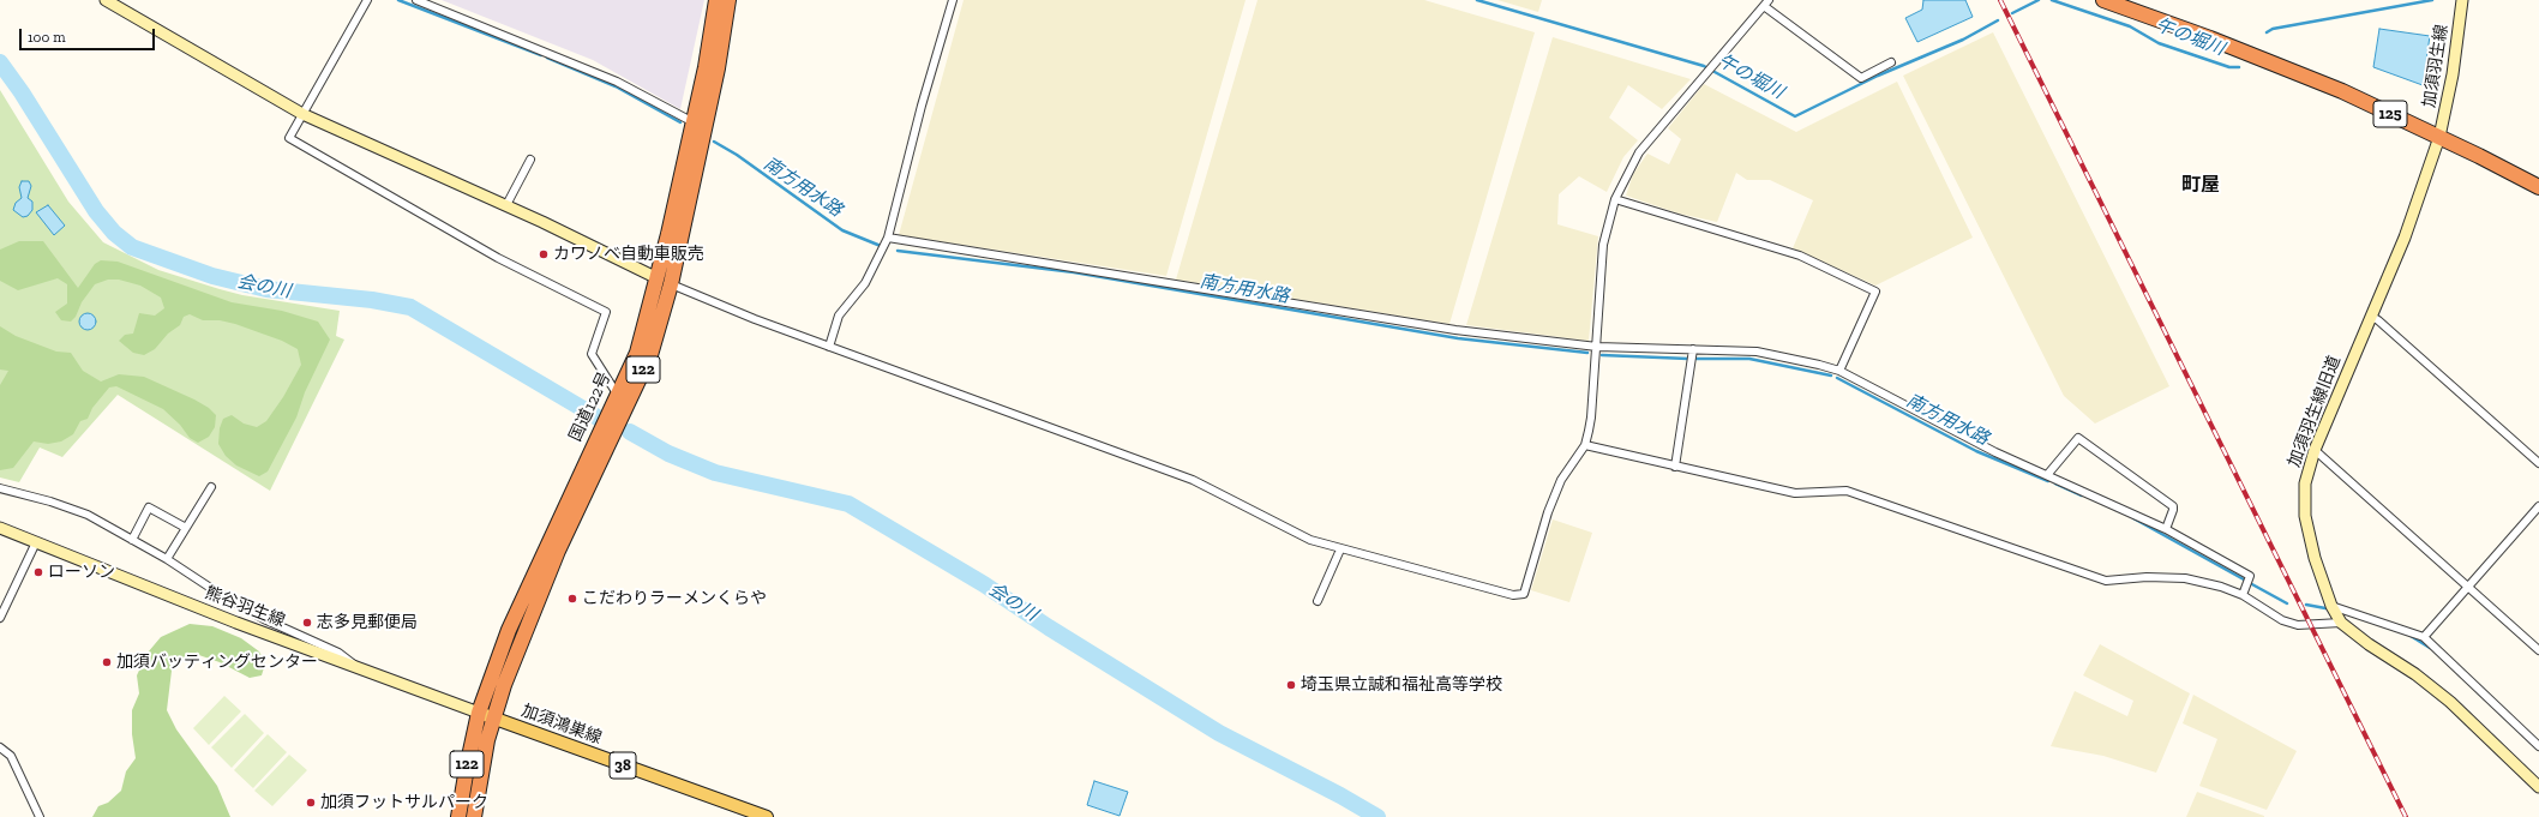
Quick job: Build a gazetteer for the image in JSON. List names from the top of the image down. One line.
{"streets":{"highway":["125","122","国道122号"],"main road":["加須鴻巣線","38"],"street":["加須羽生線","加須羽生線旧道","熊谷羽生線"]},"crossings":[["加須羽生線","125"],["加須羽生線","加須羽生線旧道"],["125","加須羽生線旧道"],["国道122号","熊谷羽生線"],["国道122号","加須鴻巣線"],["熊谷羽生線","加須鴻巣線"]],"districts":["町屋"],"water":["午の堀川","南方用水路","会の川"],"places":["カワノベ自動車販売","ローソン","こだわりラーメンくらや","志多見郵便局","加須バッティングセンター","埼玉県立誠和福祉高等学校","加須フットサルパーク"],"scale_bar":"100 m"}
